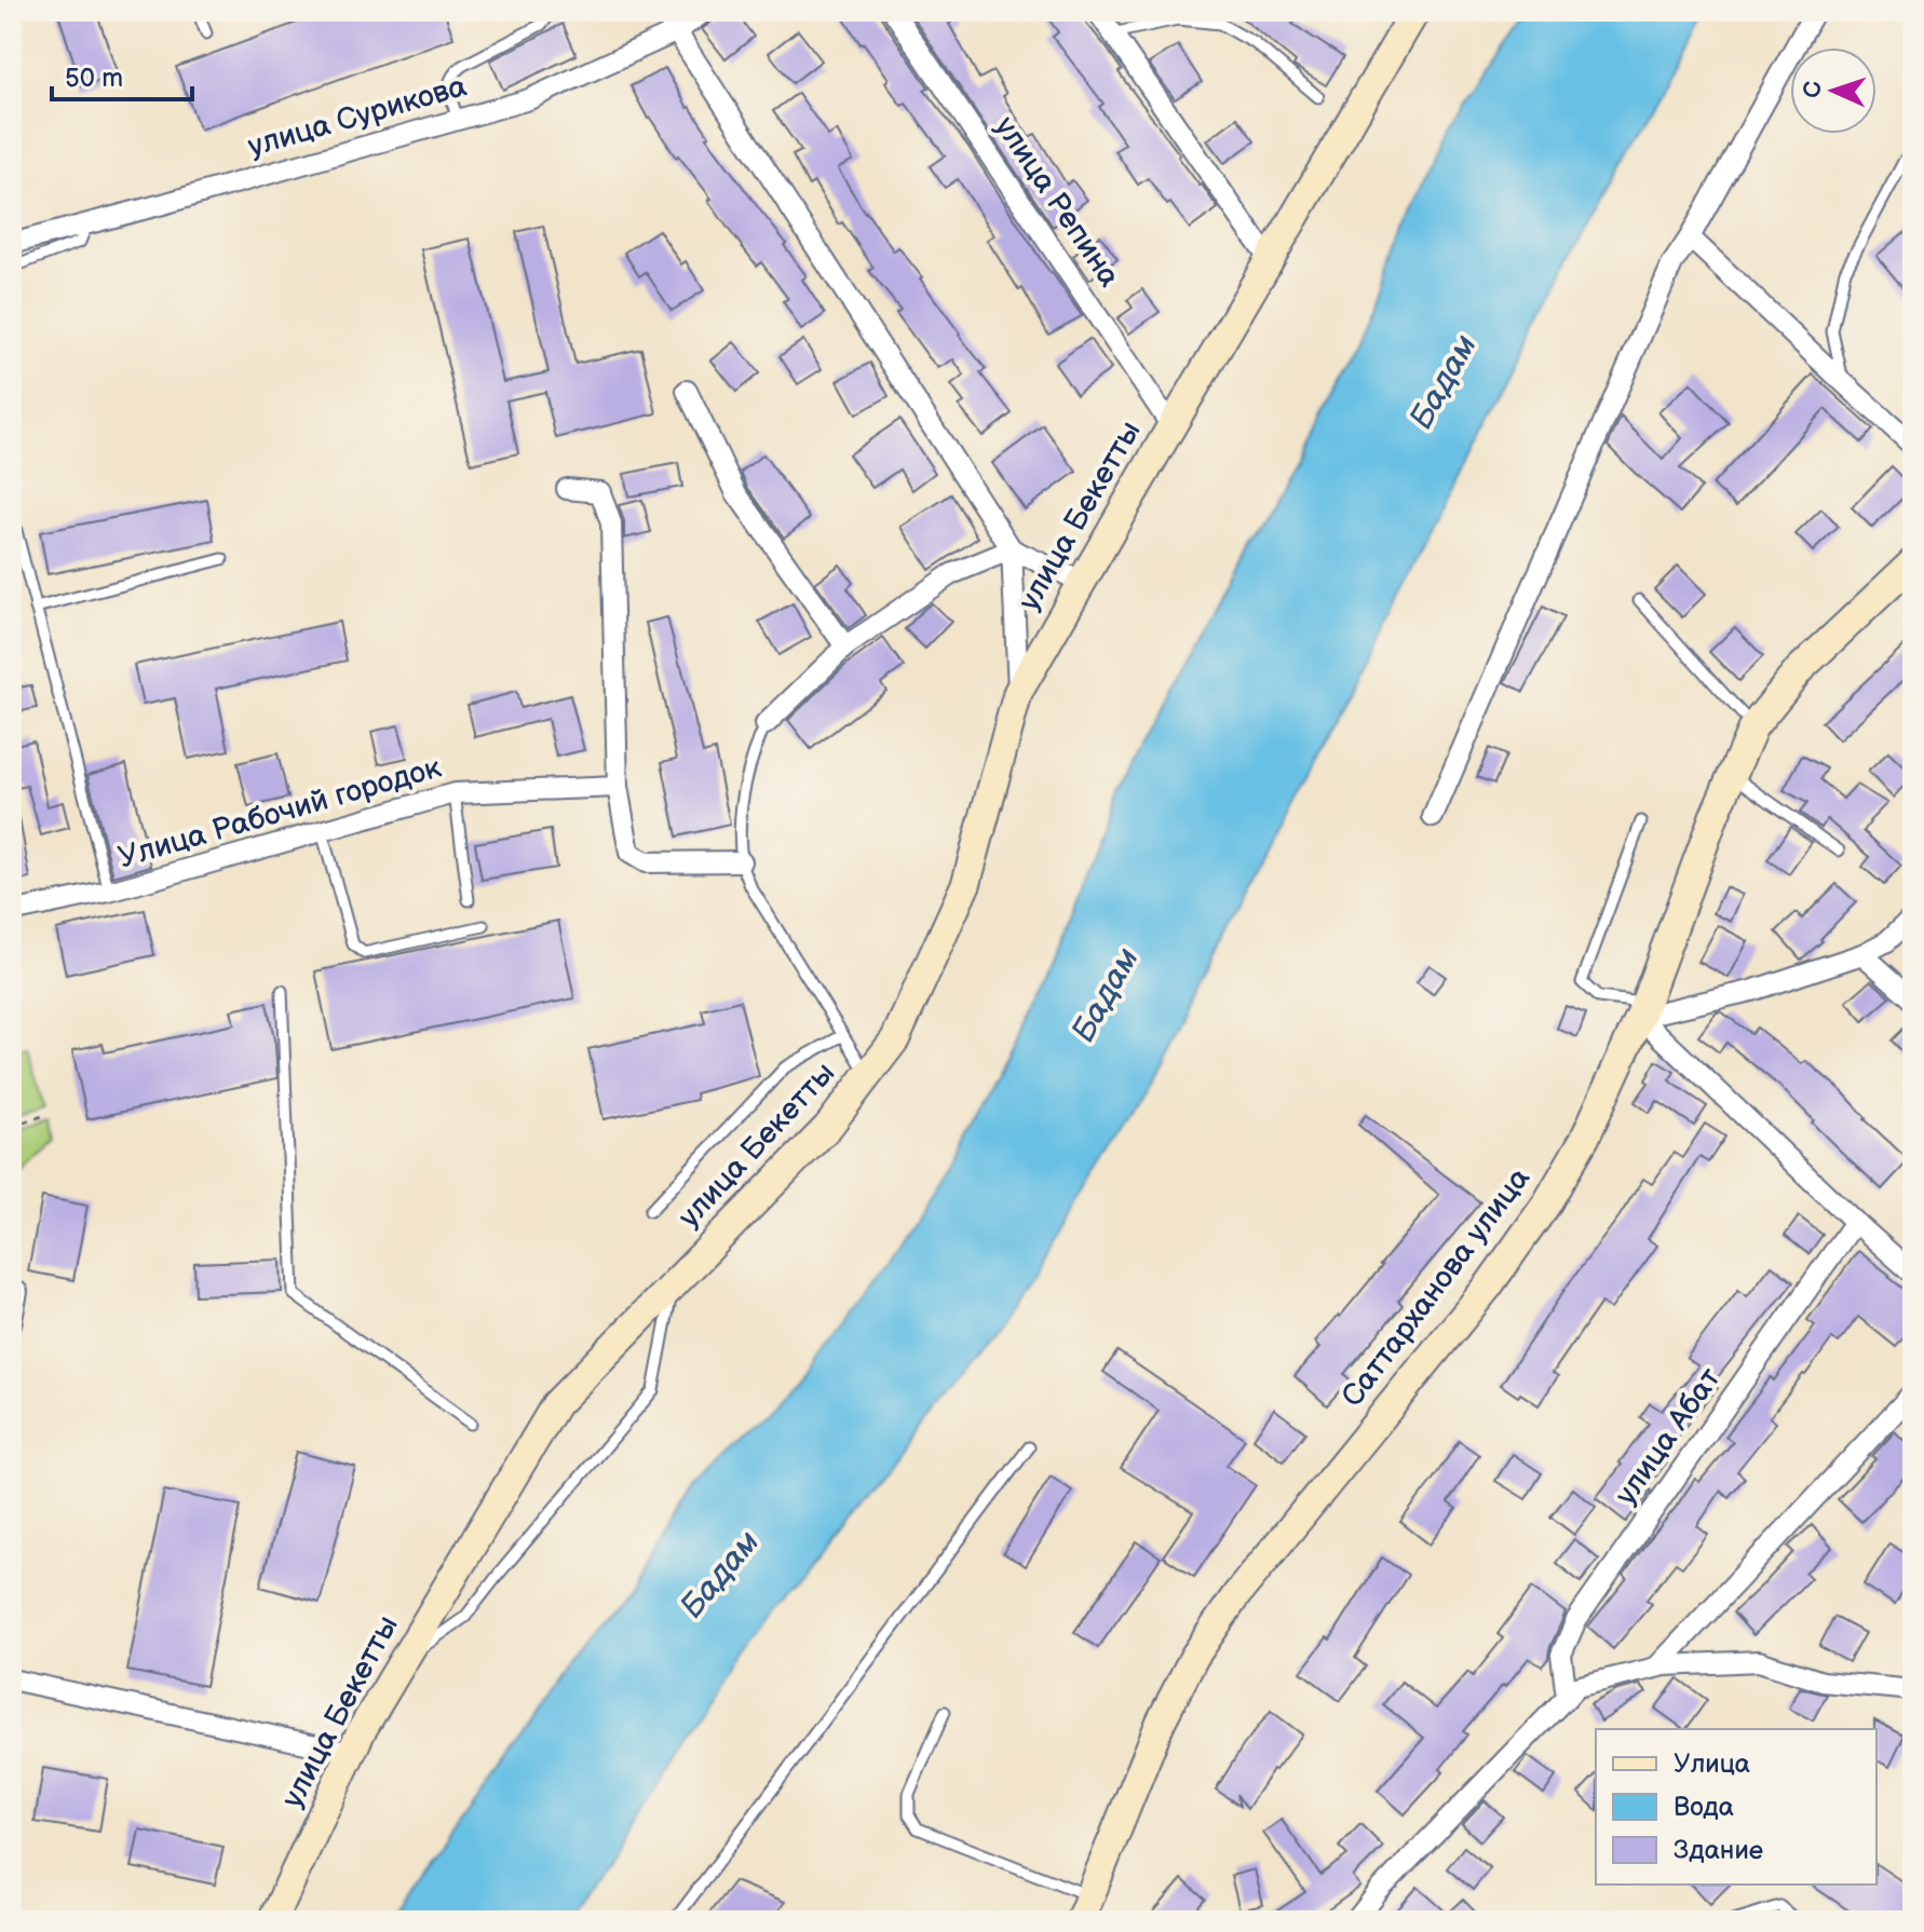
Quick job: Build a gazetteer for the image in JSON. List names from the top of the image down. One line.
{"streets":{"street":["улица Сурикова","улица Репина","улица Бекетты","Улица Рабочий городок","Саттарханова улица","улица Абат"]},"crossings":[["улица Репина","улица Бекетты"]],"water":["Бадам"],"legend":["Улица","Вода","Здание"],"scale_bar":"50 m","north":"left"}
